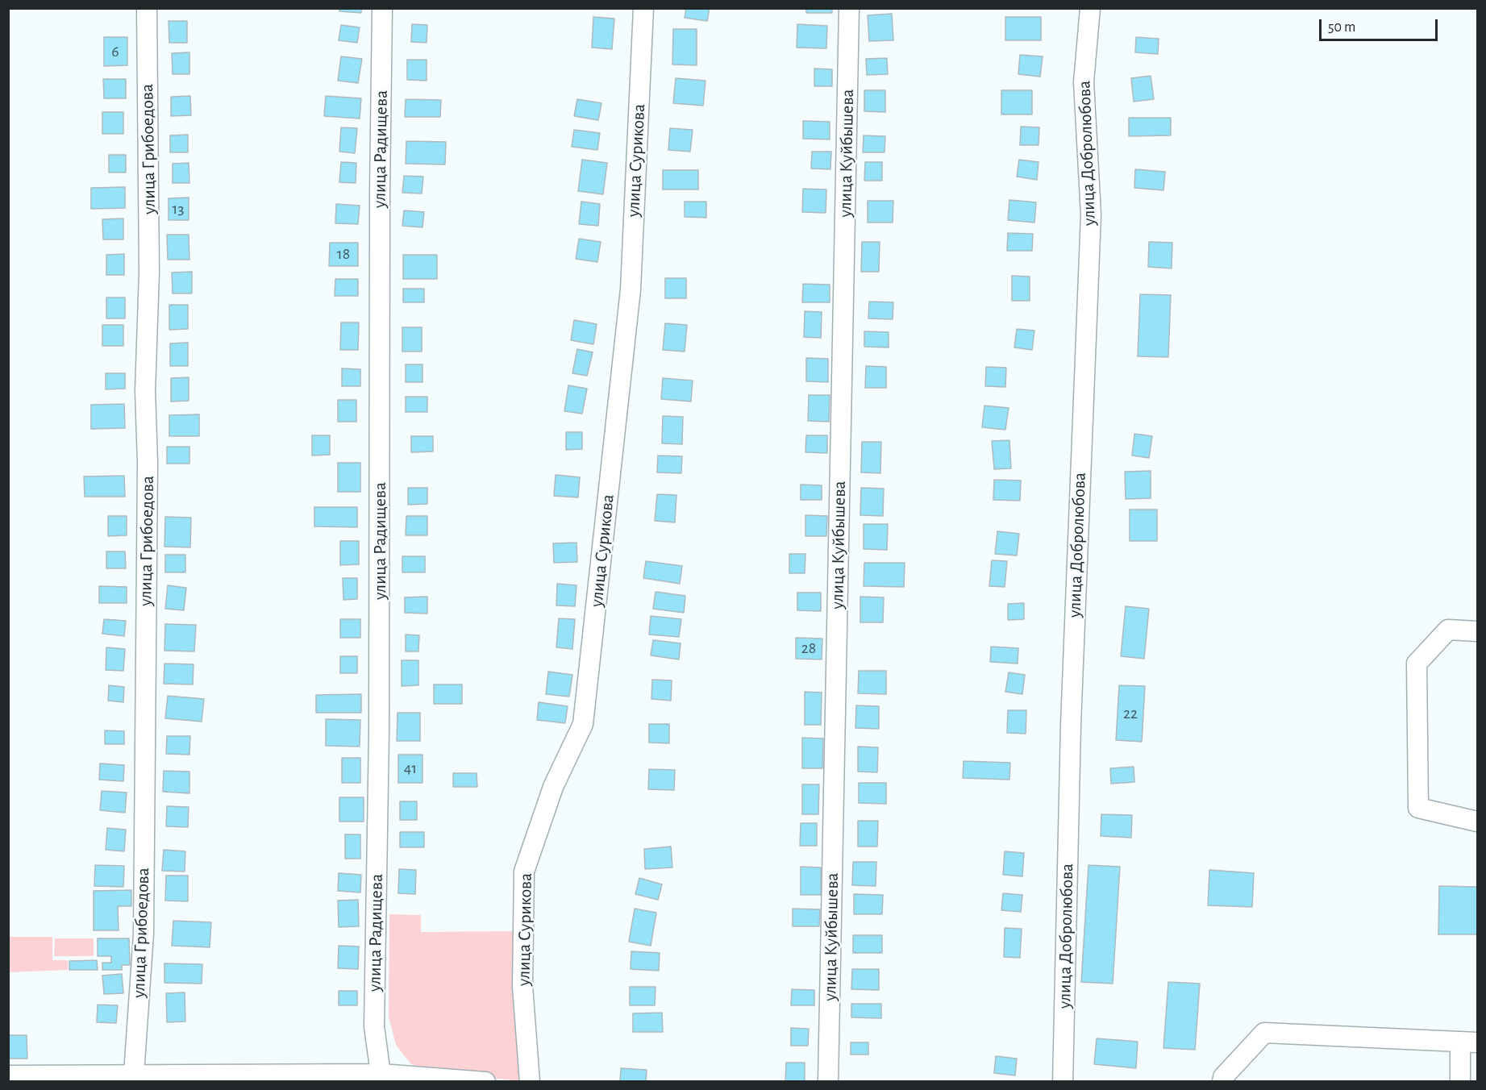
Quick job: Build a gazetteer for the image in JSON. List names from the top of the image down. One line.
{"streets":{"street":["улица Грибоедова","улица Радищева","улица Куйбышева","улица Добролюбова","улица Сурикова"]},"house_numbers":["6","13","18","28","22","41"],"scale_bar":"50 m"}
